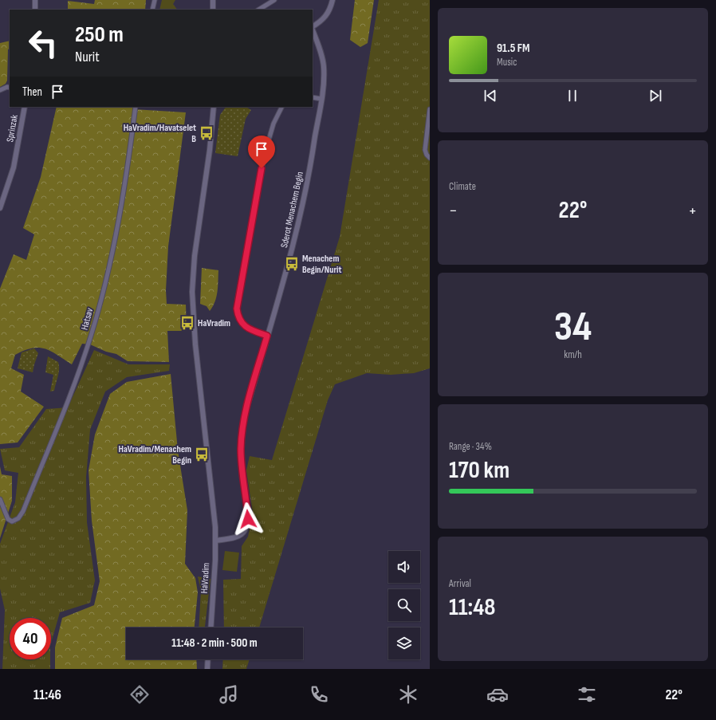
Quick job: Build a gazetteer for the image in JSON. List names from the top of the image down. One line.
{"streets":{"street":["Sprinzak","Sderot Menachem Begin","Hatsav","HaVradim"]},"crossings":[["Sderot Menachem Begin","HaVradim"]],"places":{"bus stop":["HaVradim/Havatselet B","Menachem Begin/Nurit","HaVradim","HaVradim/Menachem Begin"]},"page":{"turn":["250 m","Nurit"],"song":["91.5 FM","Music"],"then":"Then","tile":["Climate",["34","km/h"],["Range · 34%","170 km"],["Arrival","11:48"]],"heat":["−","22°","+"],"limit":"40","trip":"11:48 · 2 min · 500 m","tabs":["11:46","22°"]}}
